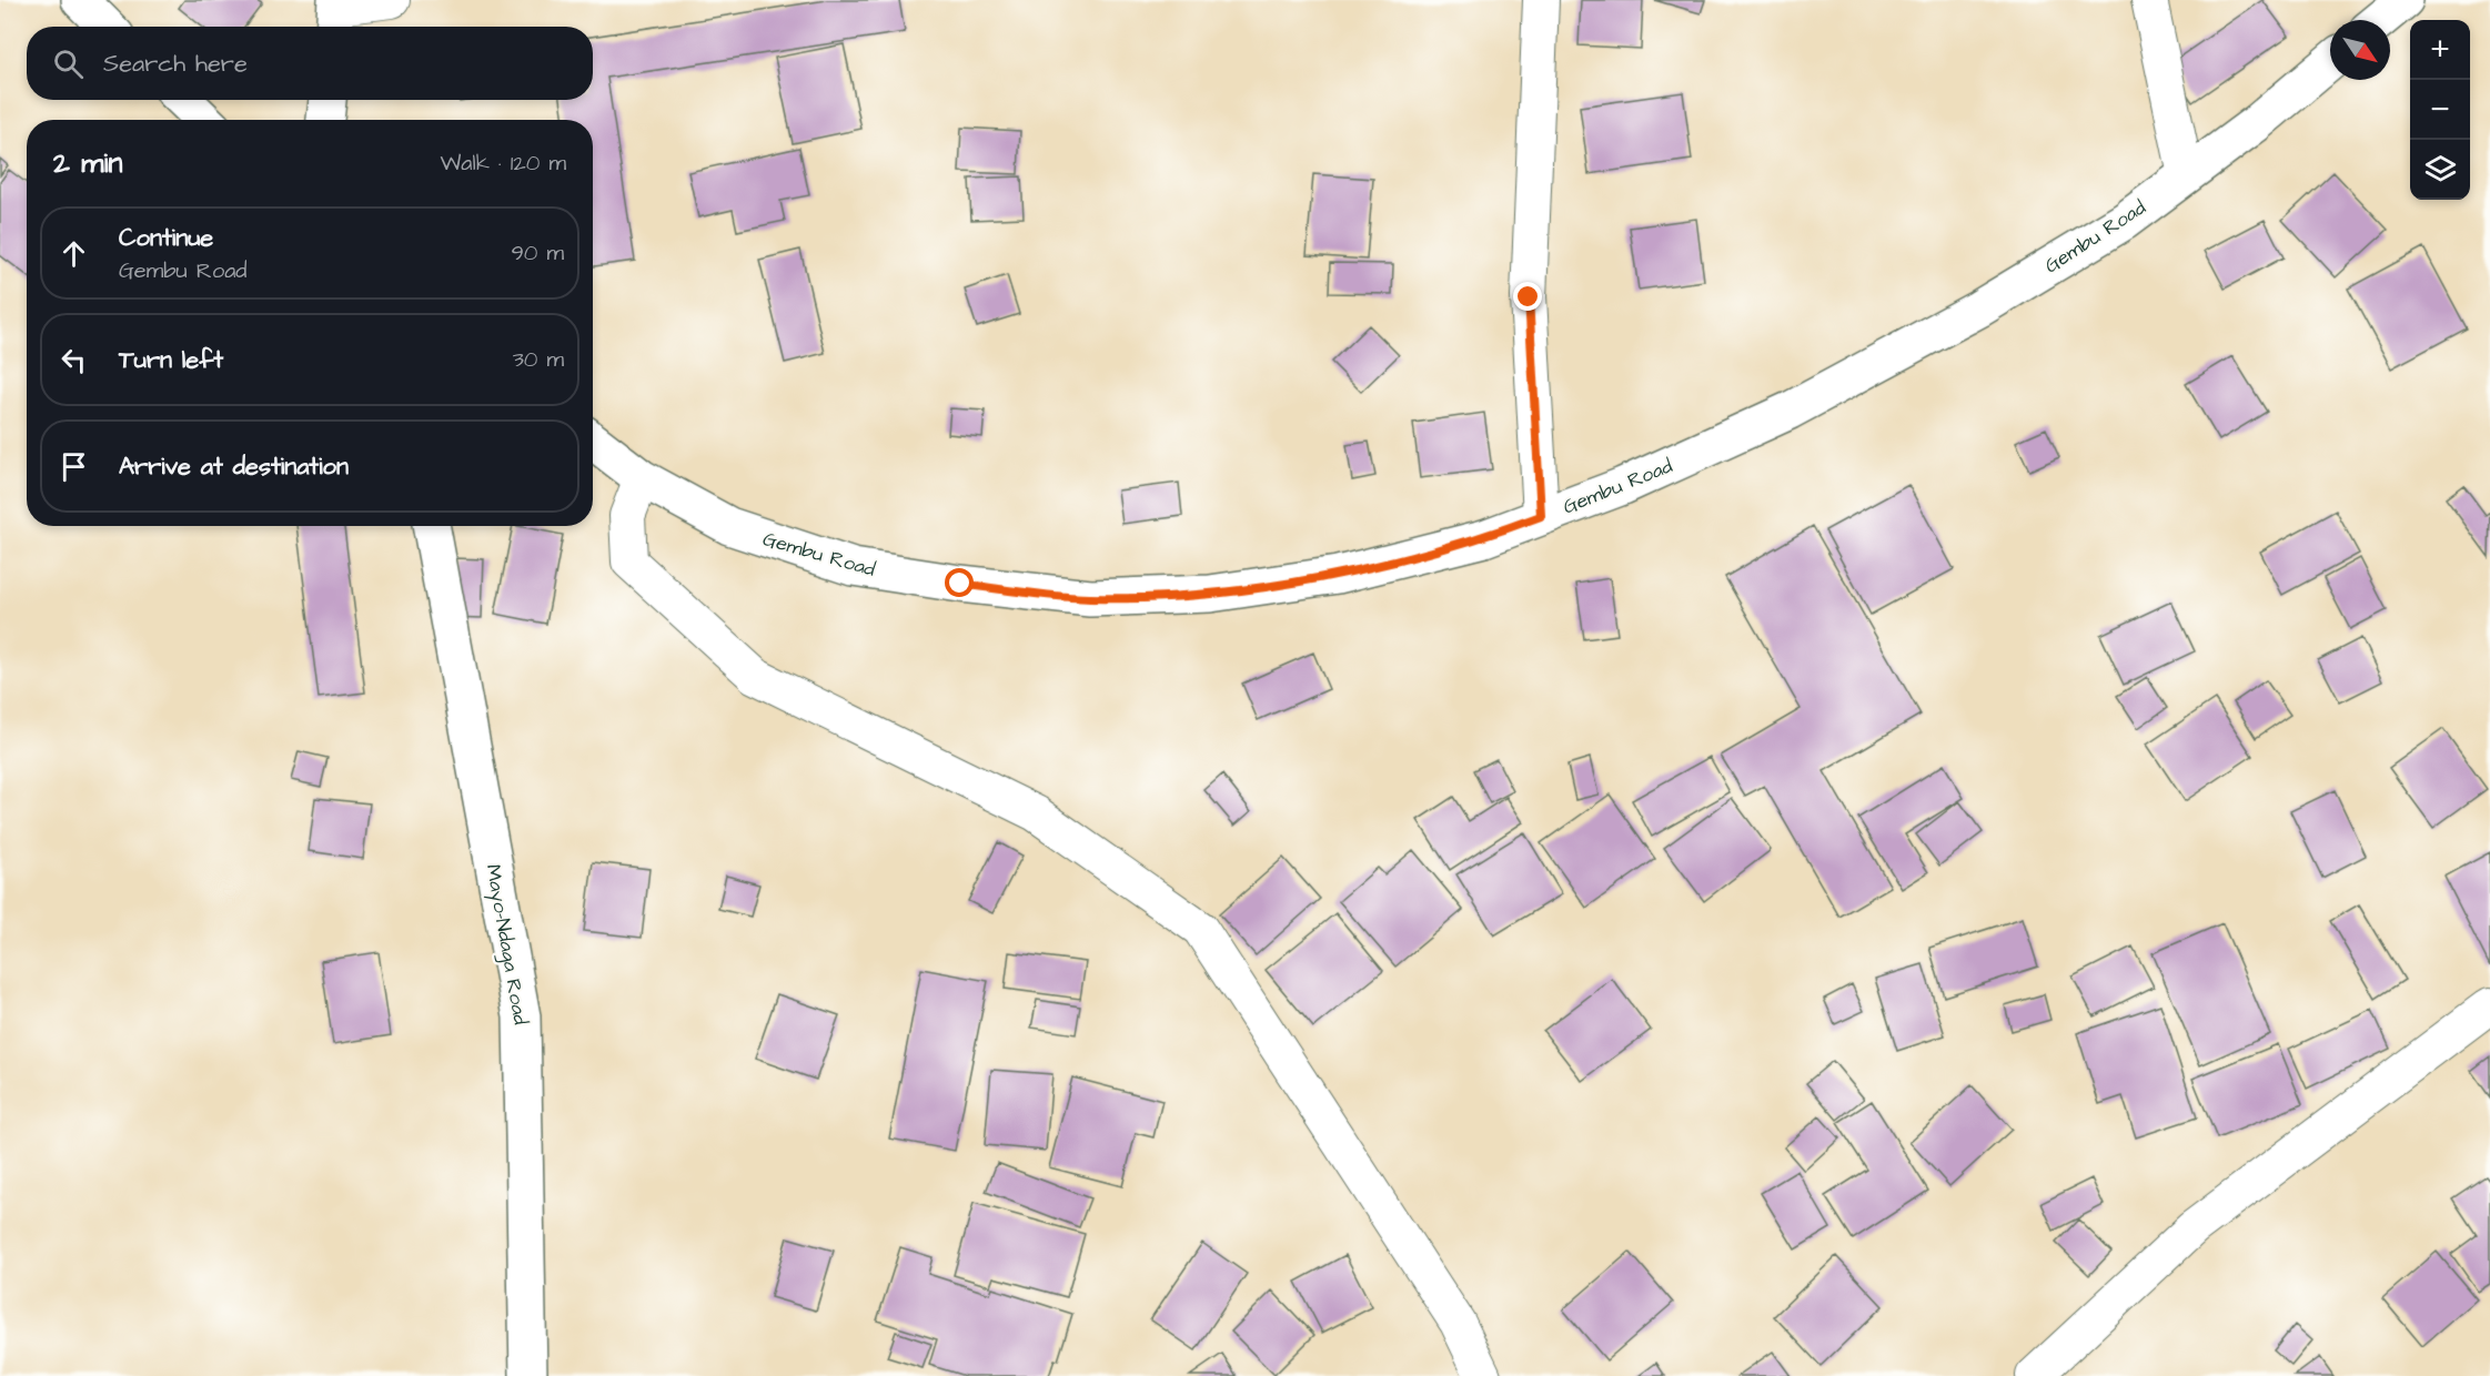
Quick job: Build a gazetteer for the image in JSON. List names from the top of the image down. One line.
{"streets":{"main road":["Gembu Road","Mayo-Ndaga Road"]},"north":"bottom right","page":{"map_buttons":["+","−"],"search":"Search here","heading":["2 min","Walk · 120 m"],"list":[["Continue","Gembu Road","90 m"],["Turn left","30 m"],"Arrive at destination"]}}
